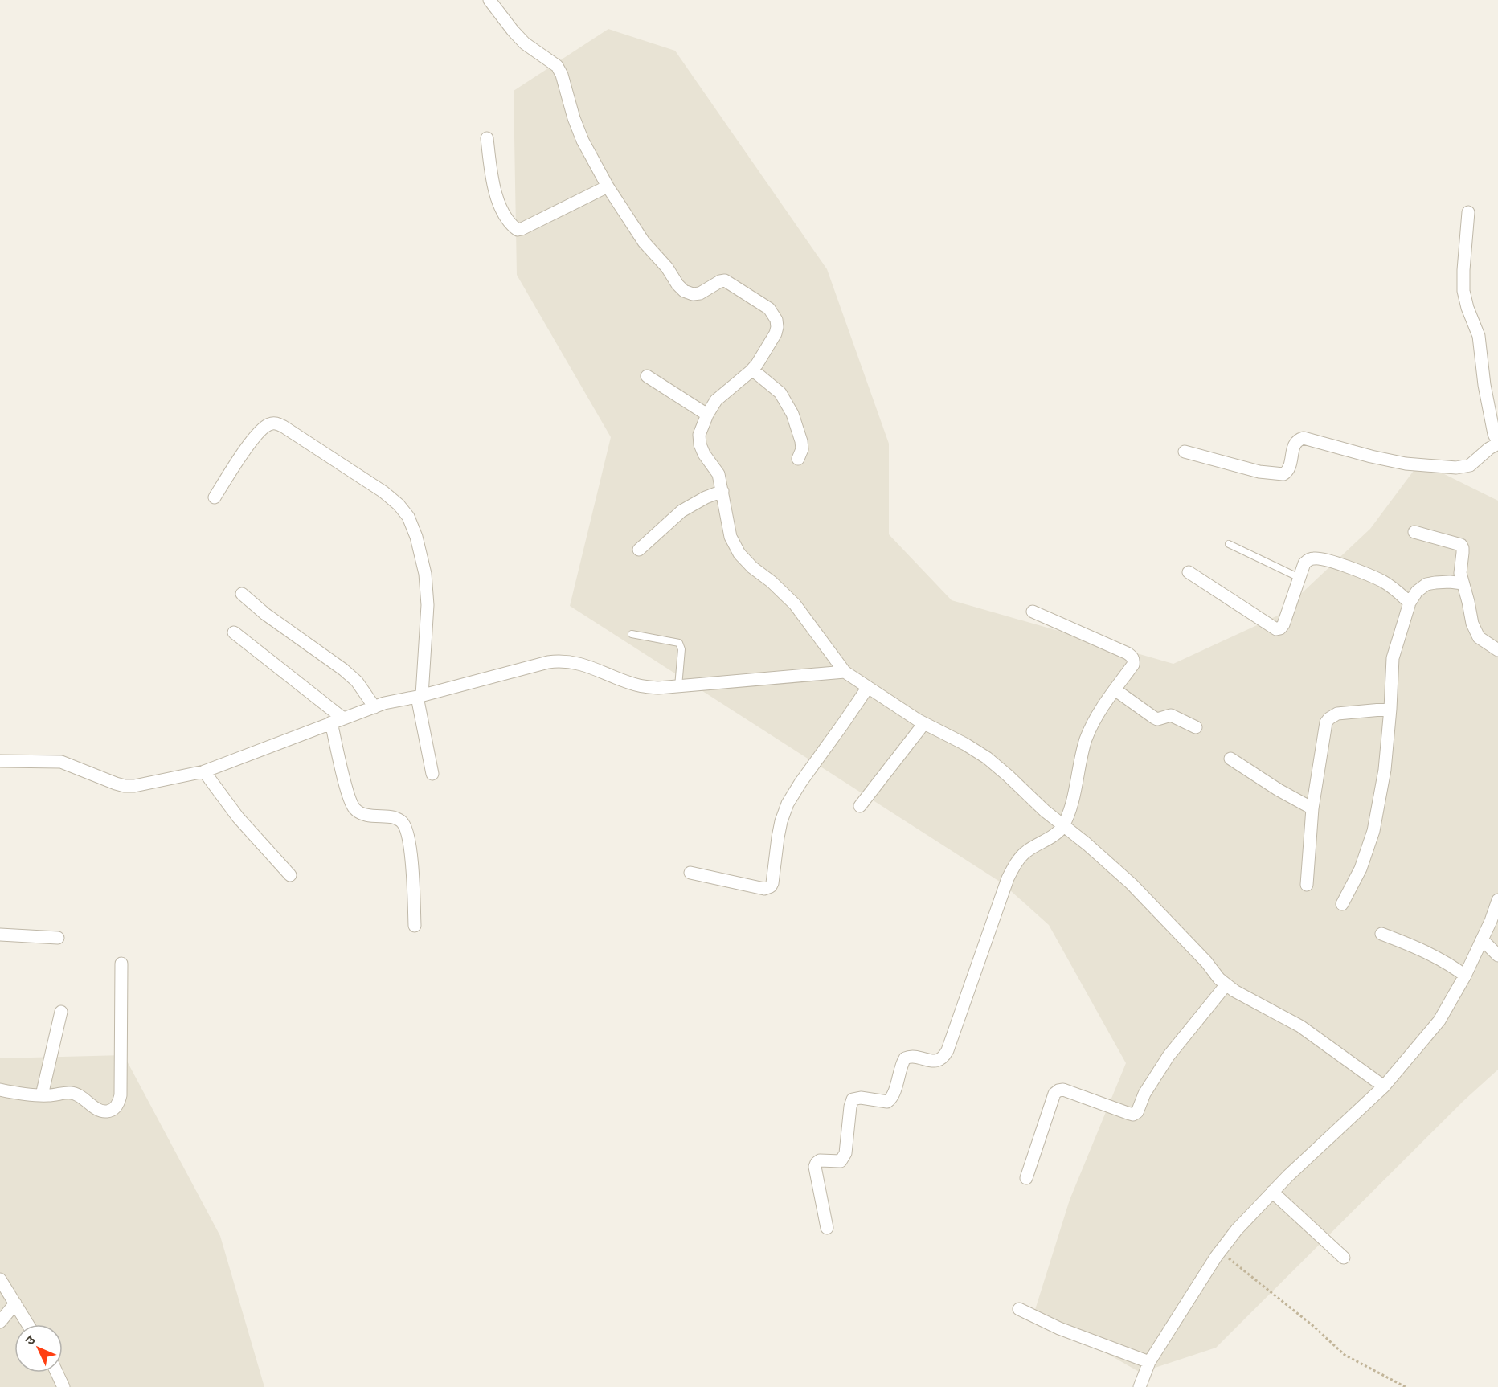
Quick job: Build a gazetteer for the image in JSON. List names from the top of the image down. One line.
{"north":"top left"}
